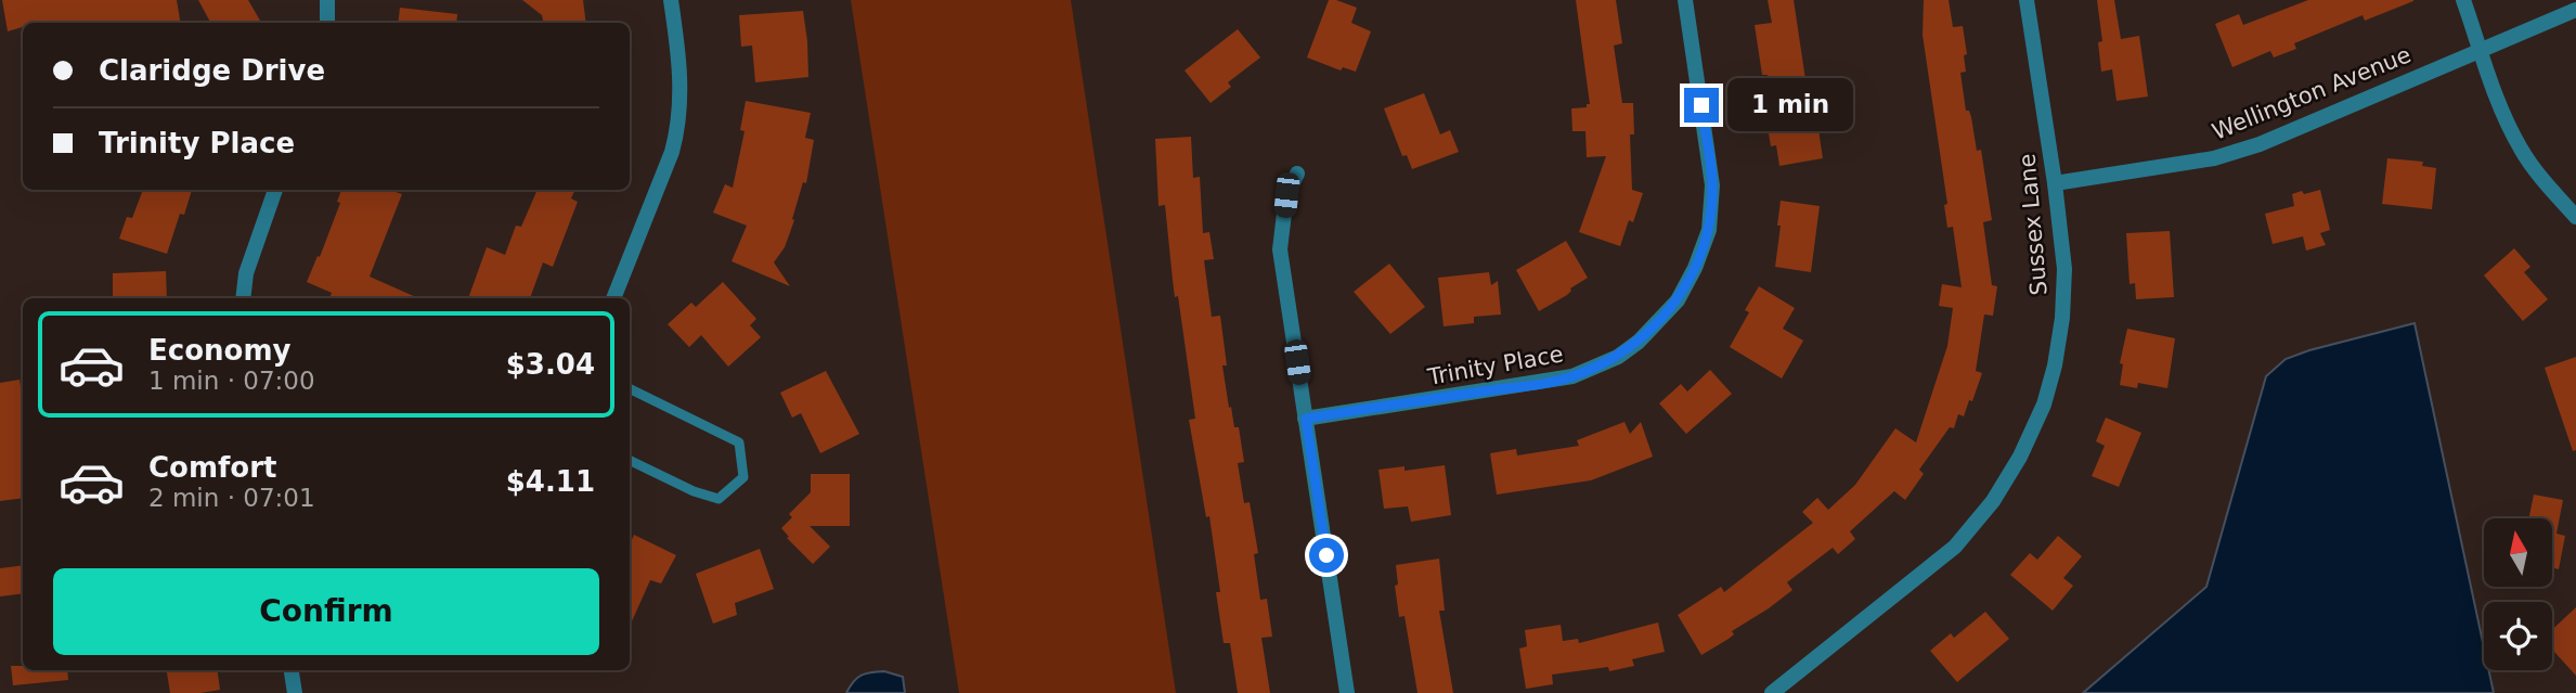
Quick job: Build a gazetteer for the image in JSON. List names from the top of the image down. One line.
{"streets":{"street":["Wellington Avenue","Sussex Lane","Trinity Place"]},"crossings":[["Wellington Avenue","Sussex Lane"]],"north":"top","page":{"banner":["Claridge Drive","Trinity Place"],"bubble":"1 min","list":[{"name":"Economy","note":"1 min · 07:00","value":"$3.04"},{"name":"Comfort","note":"2 min · 07:01","value":"$4.11"}],"buttons":"Confirm"}}
